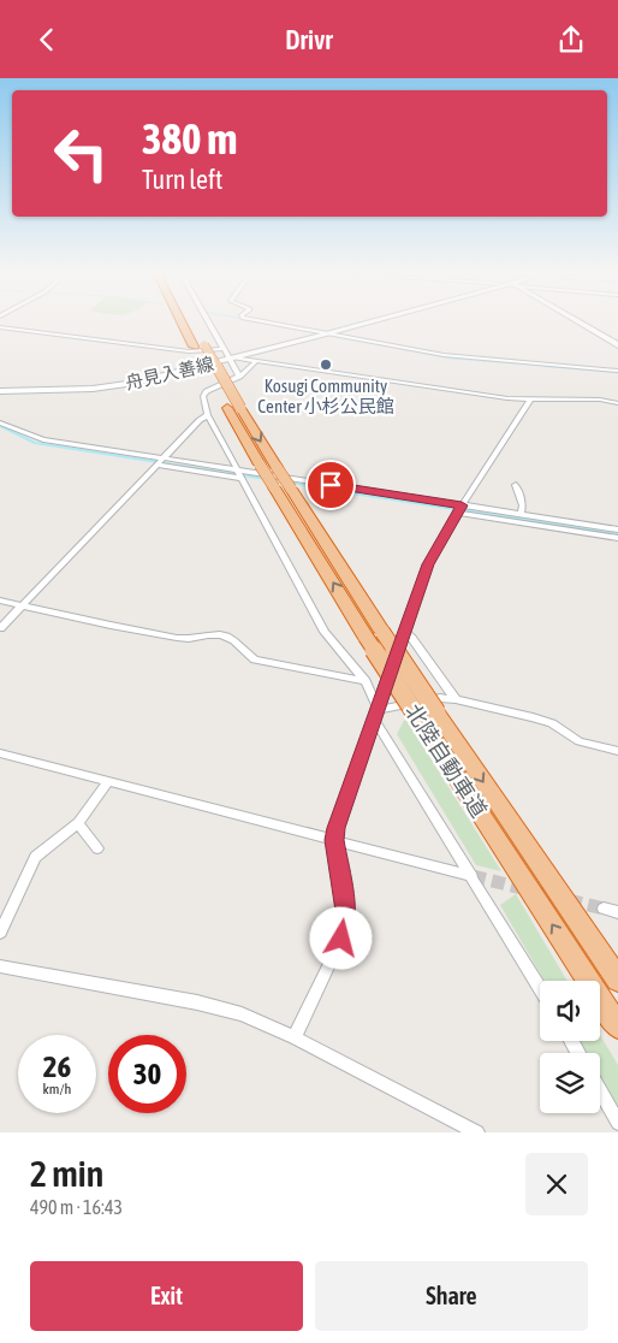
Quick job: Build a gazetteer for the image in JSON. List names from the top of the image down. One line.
{"streets":{"highway":["北陸自動車道"],"main road":["舟見入善線"]},"places":["Kosugi Community Center 小杉公民館"],"page":{"header":"Drivr","turn":["380 m","Turn left"],"speed":"26 km/h","limit":"30","heading":["2 min","490 m · 16:43"],"buttons":["Exit","Share"]}}
